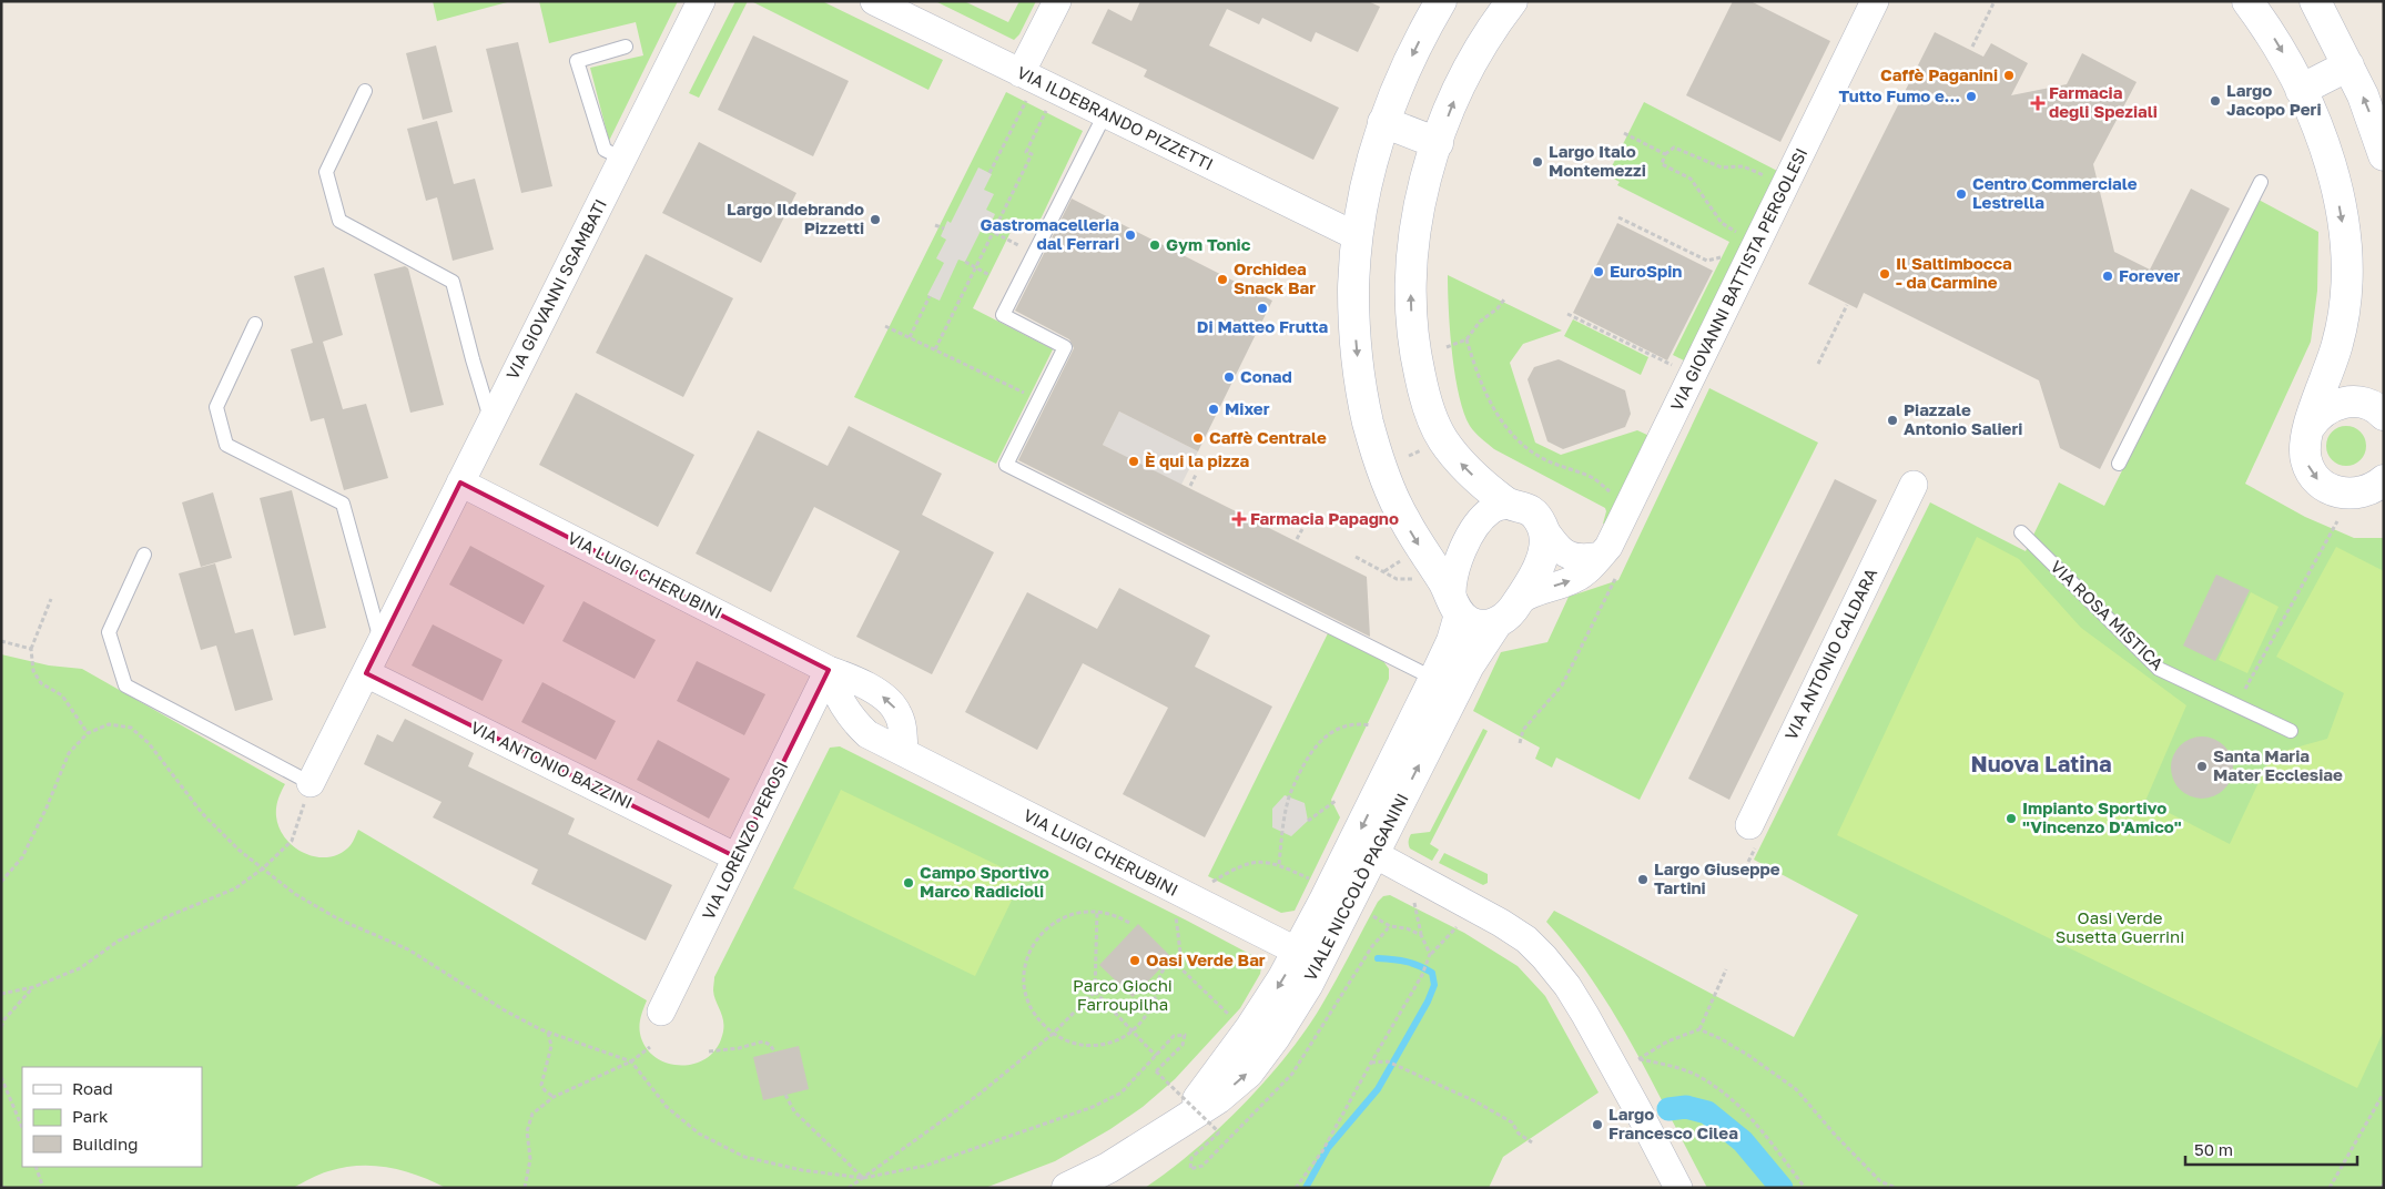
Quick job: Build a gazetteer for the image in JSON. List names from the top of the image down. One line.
{"streets":{"street":["VIA ILDEBRANDO PIZZETTI","VIA GIOVANNI BATTISTA PERGOLESI","VIA GIOVANNI SGAMBATI","VIA LUIGI CHERUBINI","VIA ANTONIO CALDARA","VIA ANTONIO BAZZINI","VIA LORENZO PEROSI","VIALE NICCOLÒ PAGANINI"],"lane":["VIA ROSA MISTICA"]},"crossings":[["VIA GIOVANNI BATTISTA PERGOLESI","VIALE NICCOLÒ PAGANINI"],["VIA GIOVANNI SGAMBATI","VIA LUIGI CHERUBINI"],["VIA GIOVANNI SGAMBATI","VIA ANTONIO BAZZINI"],["VIA LUIGI CHERUBINI","VIA LORENZO PEROSI"],["VIA LUIGI CHERUBINI","VIALE NICCOLÒ PAGANINI"],["VIA ANTONIO BAZZINI","VIA LORENZO PEROSI"]],"districts":["Nuova Latina"],"parks":["Oasi Verde Susetta Guerrini","Parco Giochi Farroupilha"],"places":{"other":["Caffè Paganini","Tutto Fumo e...","Largo Jacopo Peri","Largo Italo Montemezzi","Centro Commerciale Lestrella","Largo Ildebrando Pizzetti","Gastromacelleria dal Ferrari","Gym Tonic","EuroSpin","Il Saltimbocca - da Carmine","Forever","Orchidea Snack Bar","Di Matteo Frutta","Conad","Mixer","Piazzale Antonio Salieri","Caffè Centrale","È qui la pizza","Santa Maria Mater Ecclesiae","Impianto Sportivo \"Vincenzo D'Amico\"","Largo Giuseppe Tartini","Campo Sportivo Marco Radicioli","Oasi Verde Bar","Largo Francesco Cilea"],"health":["Farmacia degli Speziali","Farmacia Papagno"]},"legend":["Road","Park","Building"],"scale_bar":"50 m"}
